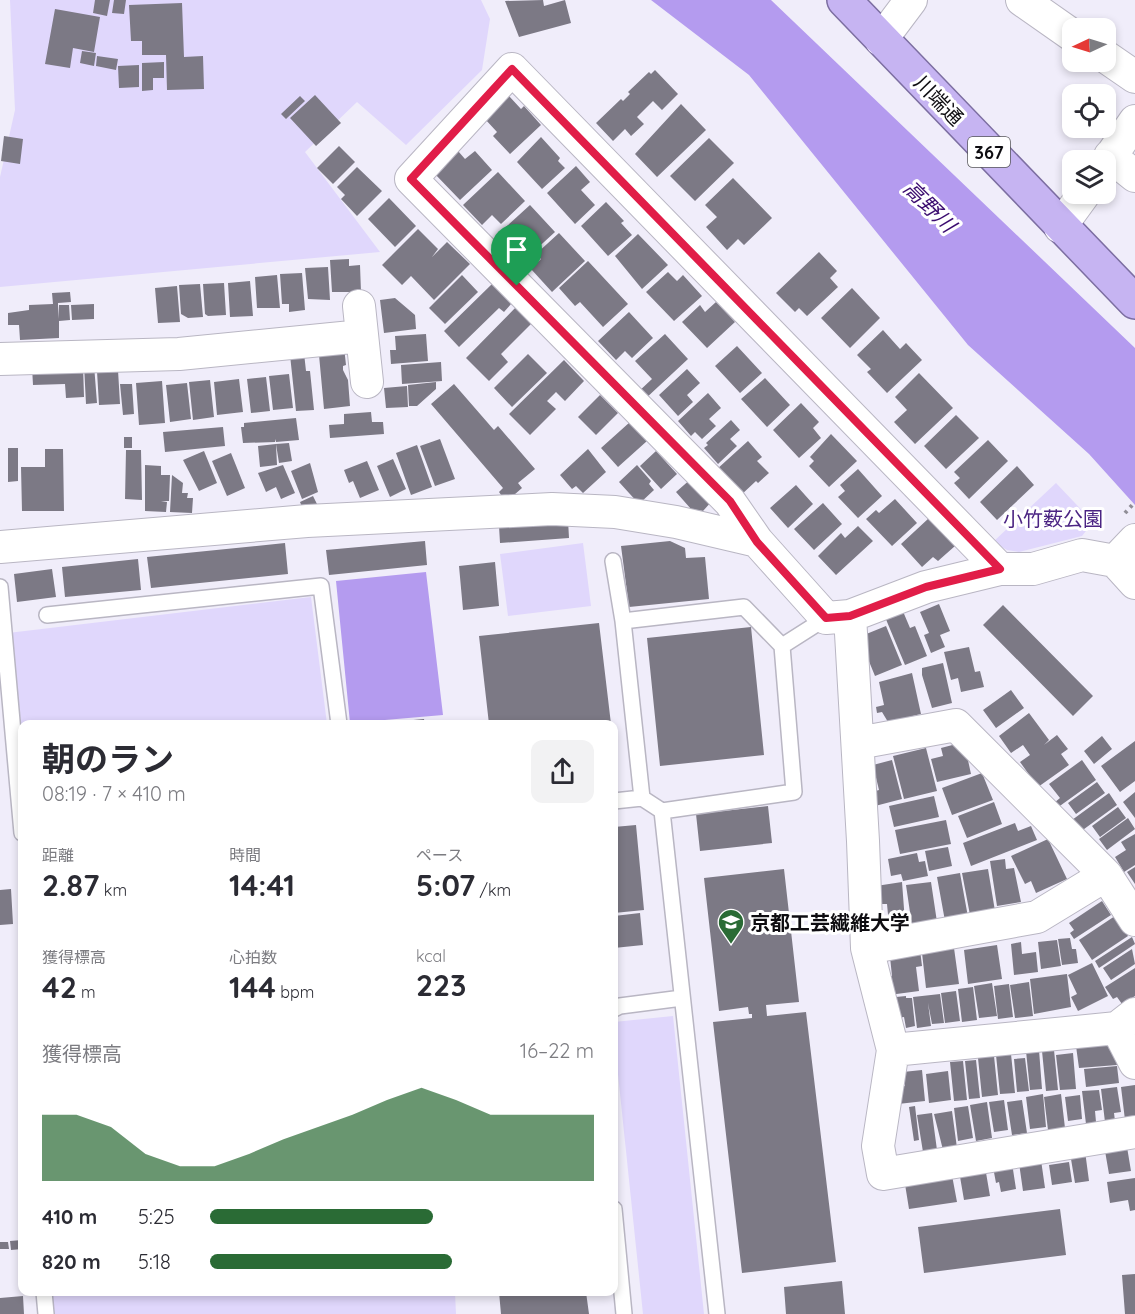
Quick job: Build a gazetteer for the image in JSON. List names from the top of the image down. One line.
{"streets":{"highway":["川端通","367"]},"water":["高野川"],"parks":["小竹薮公園"],"places":{"school or university":["京都工芸繊維大学"]},"north":"left","page":{"heading":["朝のラン","08:19 · 7 × 410 m"],"stats":[["距離","2.87 km"],["時間","14:41"],["ペース","5:07 /km"],["獲得標高","42 m"],["心拍数","144 bpm"],["kcal","223"]],"chart":["獲得標高","16–22 m"],"list":[{"name":"410 m","note":"5:25"},{"name":"820 m","note":"5:18"}]}}
